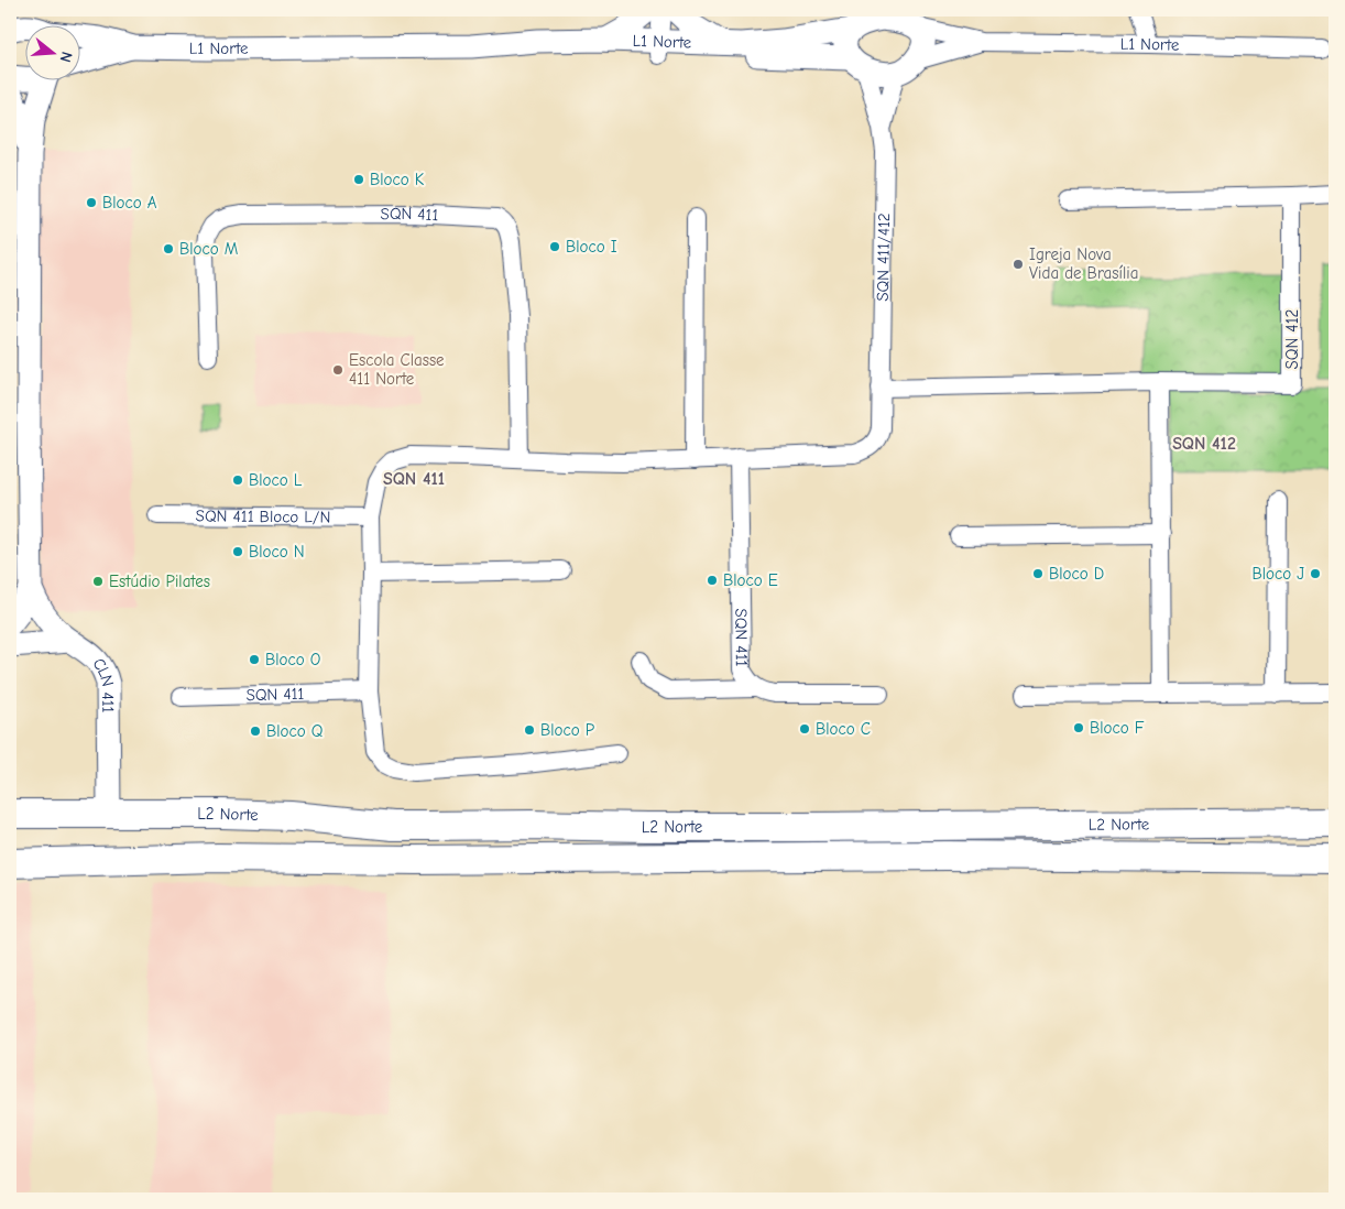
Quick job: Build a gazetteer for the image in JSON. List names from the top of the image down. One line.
{"streets":{"main road":["L2 Norte"],"street":["L1 Norte","SQN 411","SQN 411/412","SQN 412","SQN 411 Bloco L/N","CLN 411"]},"crossings":[["L1 Norte","SQN 411/412"],["SQN 411/412","SQN 412"],["CLN 411","L2 Norte"]],"districts":["SQN 412","SQN 411"],"places":["Bloco K","Bloco A","Bloco I","Bloco M","Igreja Nova Vida de Brasília","Escola Classe 411 Norte","Bloco L","Bloco N","Bloco D","Bloco J","Bloco E","Estúdio Pilates","Bloco O","Bloco F","Bloco C","Bloco P","Bloco Q"],"north":"right"}
